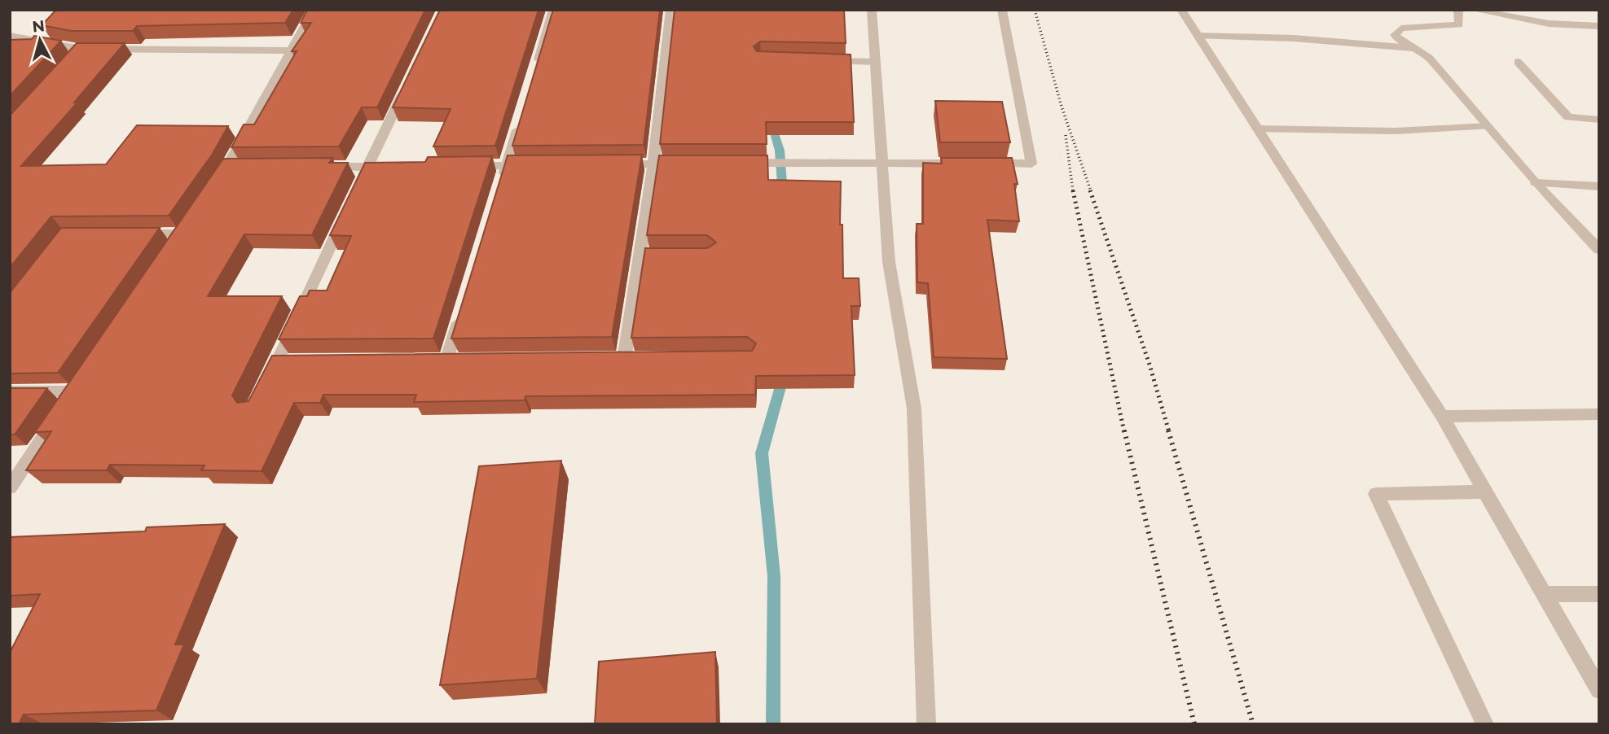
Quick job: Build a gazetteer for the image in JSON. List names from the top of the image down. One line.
{"north":"top"}
